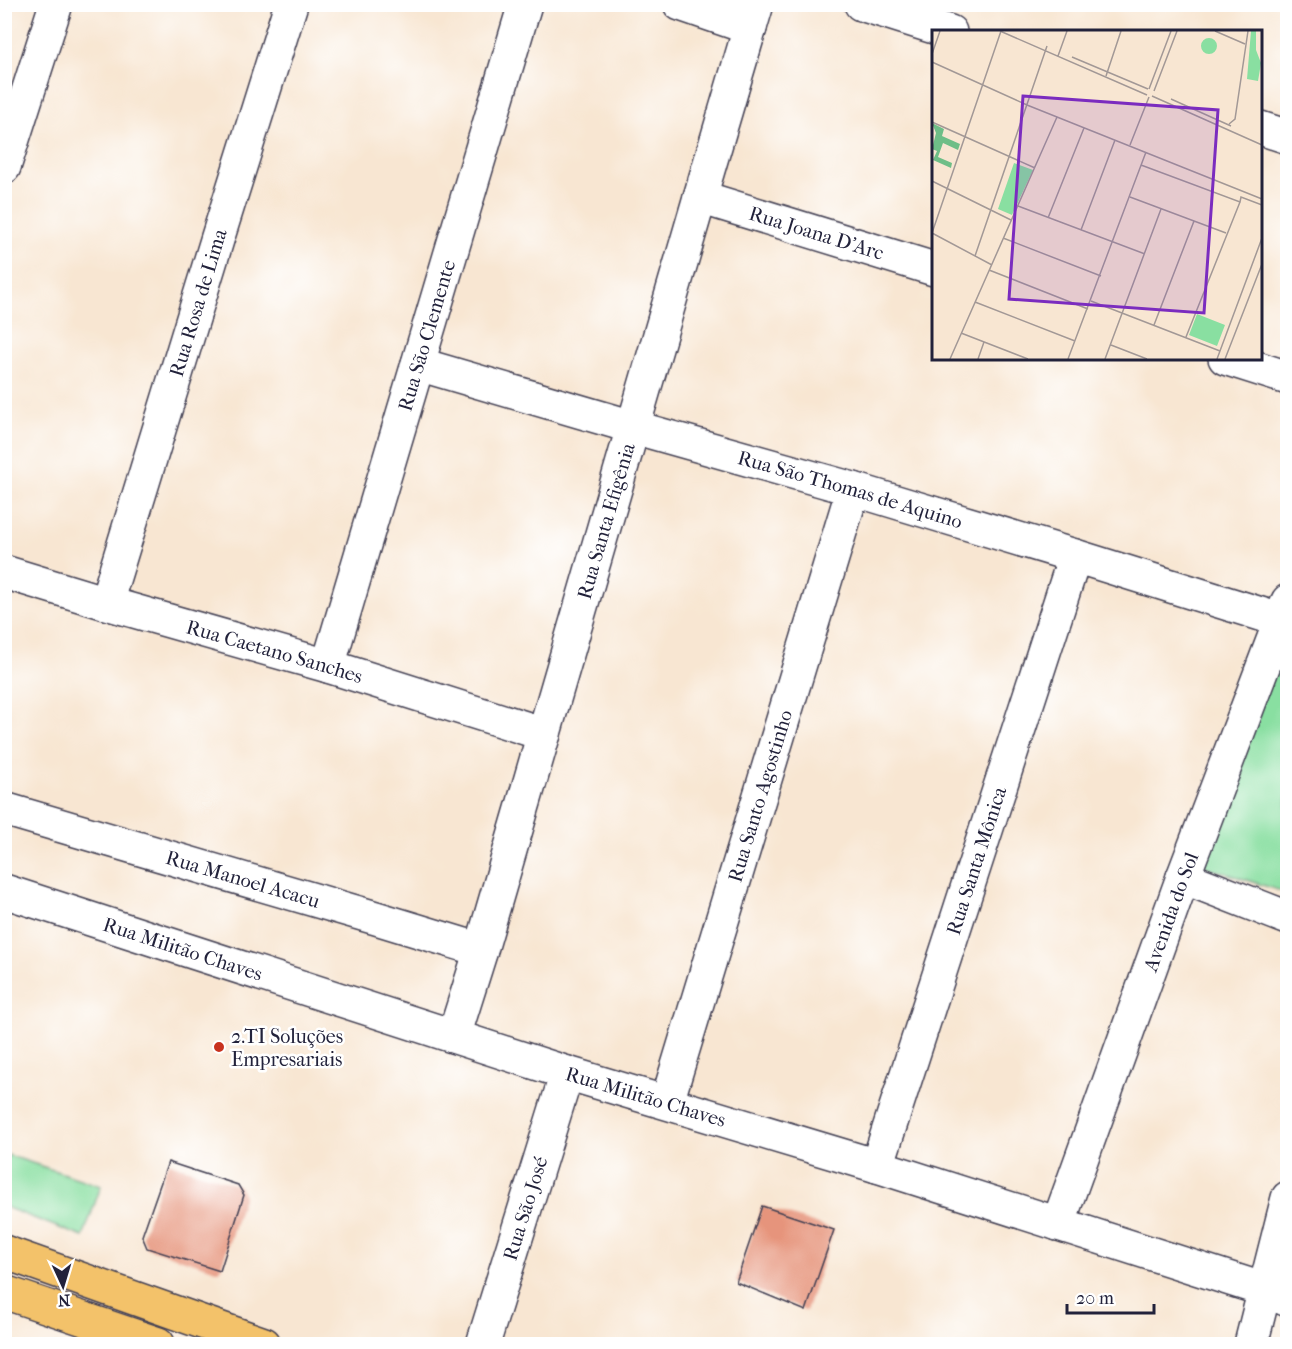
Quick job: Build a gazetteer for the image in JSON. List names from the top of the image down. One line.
{"streets":{"street":["Rua Joana D'Arc","Rua Rosa de Lima","Rua São Clemente","Rua São Thomas de Aquino","Rua Santa Efigênia","Rua Caetano Sanches","Rua Santo Agostinho","Rua Santa Mônica","Rua Manoel Acacu","Avenida do Sol","Rua Militão Chaves","Rua São José"]},"crossings":[["Rua Joana D'Arc","Rua Santa Efigênia"],["Rua Rosa de Lima","Rua Caetano Sanches"],["Rua São Clemente","Rua São Thomas de Aquino"],["Rua São Clemente","Rua Caetano Sanches"],["Rua São Thomas de Aquino","Rua Santa Efigênia"],["Rua São Thomas de Aquino","Rua Santo Agostinho"],["Rua São Thomas de Aquino","Rua Santa Mônica"],["Rua São Thomas de Aquino","Avenida do Sol"],["Rua Santa Efigênia","Rua Caetano Sanches"],["Rua Santa Efigênia","Rua Manoel Acacu"],["Rua Santa Efigênia","Rua Militão Chaves"],["Rua Santo Agostinho","Rua Militão Chaves"],["Rua Santa Mônica","Rua Militão Chaves"],["Avenida do Sol","Rua Militão Chaves"],["Rua Militão Chaves","Rua São José"]],"places":["2.TI Soluções Empresariais"],"scale_bar":"20 m","north":"bottom"}
